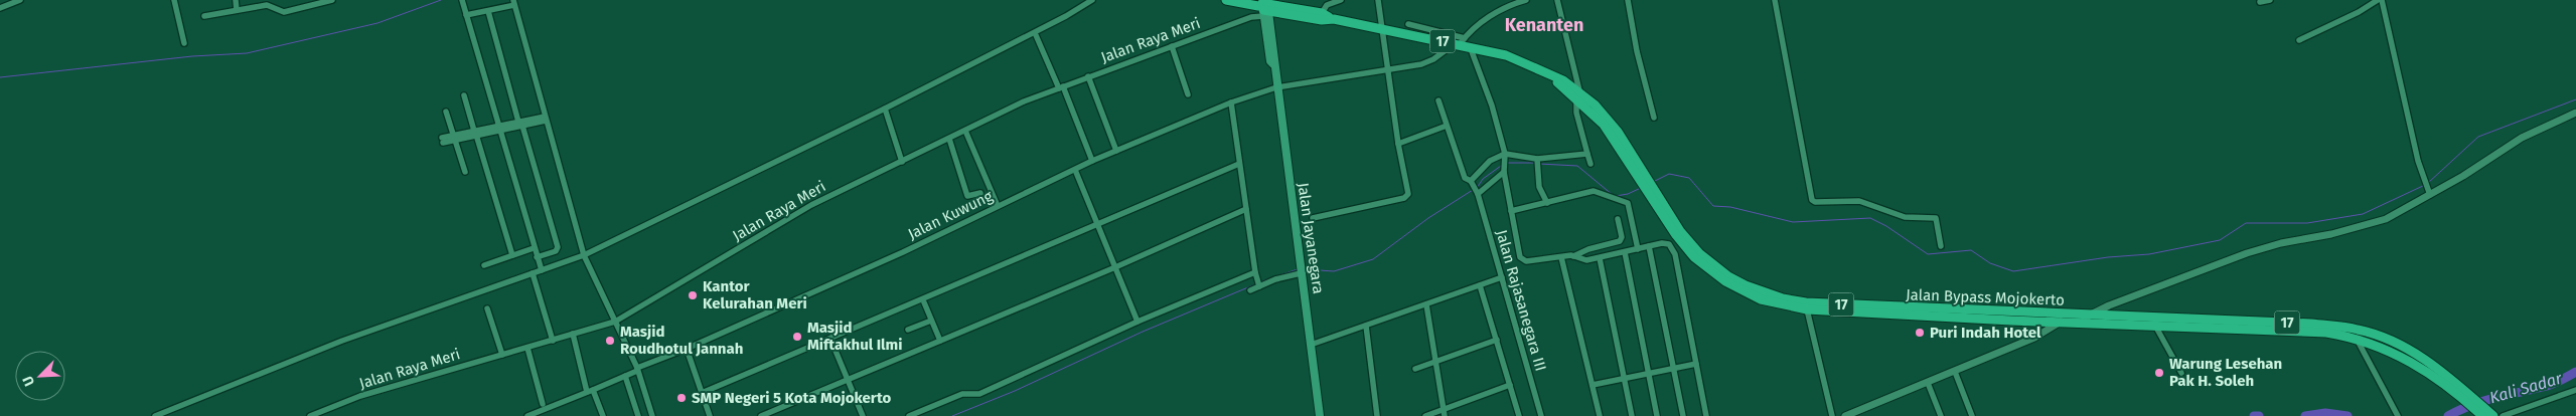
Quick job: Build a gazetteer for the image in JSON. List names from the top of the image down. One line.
{"streets":{"highway":["17","Jalan Bypass Mojokerto"],"main road":["Jalan Jayanegara"],"street":["Jalan Raya Meri","Jalan Kuwung","Jalan Rajasanegara III"]},"crossings":[["Jalan Raya Meri","Jalan Jayanegara"],["Jalan Raya Meri","Jalan Bypass Mojokerto"],["Jalan Kuwung","Jalan Jayanegara"],["Jalan Kuwung","Jalan Bypass Mojokerto"],["Jalan Jayanegara","Jalan Bypass Mojokerto"]],"districts":["Kenanten"],"water":["Kali Sadar"],"places":["Kantor Kelurahan Meri","Puri Indah Hotel","Masjid Miftakhul Ilmi","Masjid Roudhotul Jannah","Warung Lesehan Pak H. Soleh","SMP Negeri 5 Kota Mojokerto"],"north":"bottom left"}
